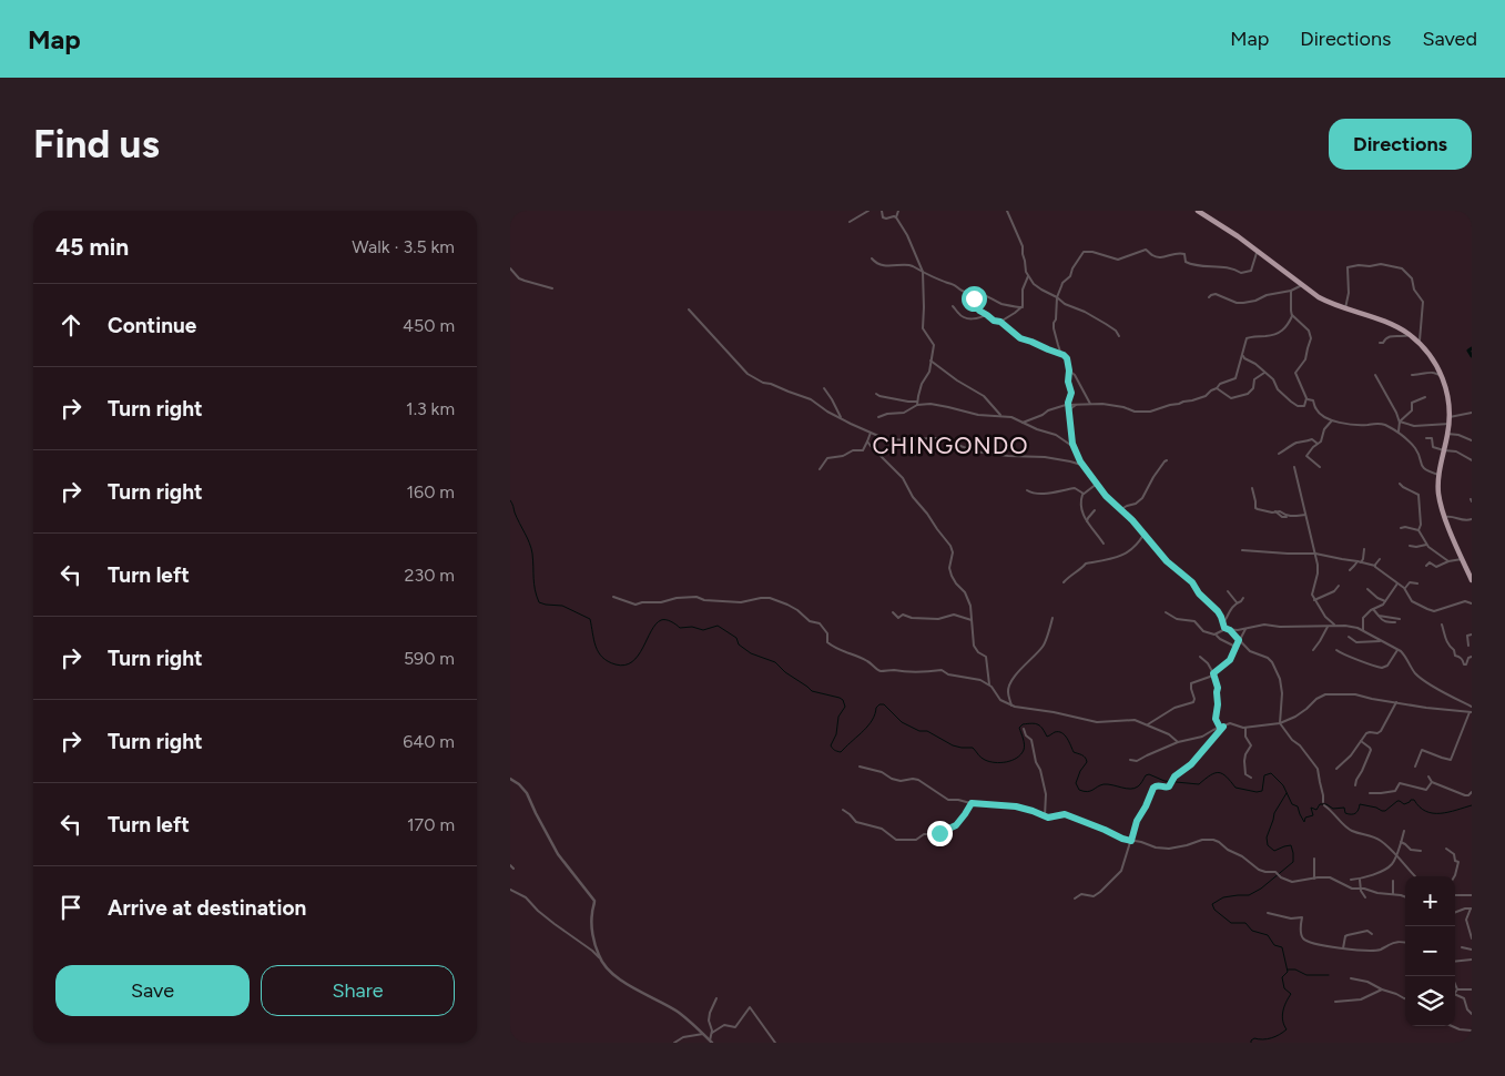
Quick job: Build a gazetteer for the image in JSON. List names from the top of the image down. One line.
{"districts":["CHINGONDO"],"page":{"header":"Map","nav":["Map","Directions","Saved"],"buttons":["Directions",["Save","Share"]],"title":"Find us","heading":["45 min","Walk · 3.5 km"],"list":[["Continue","450 m"],["Turn right","1.3 km"],["Turn right","160 m"],["Turn left","230 m"],["Turn right","590 m"],["Turn right","640 m"],["Turn left","170 m"],"Arrive at destination"],"map_buttons":["+","−"]}}
